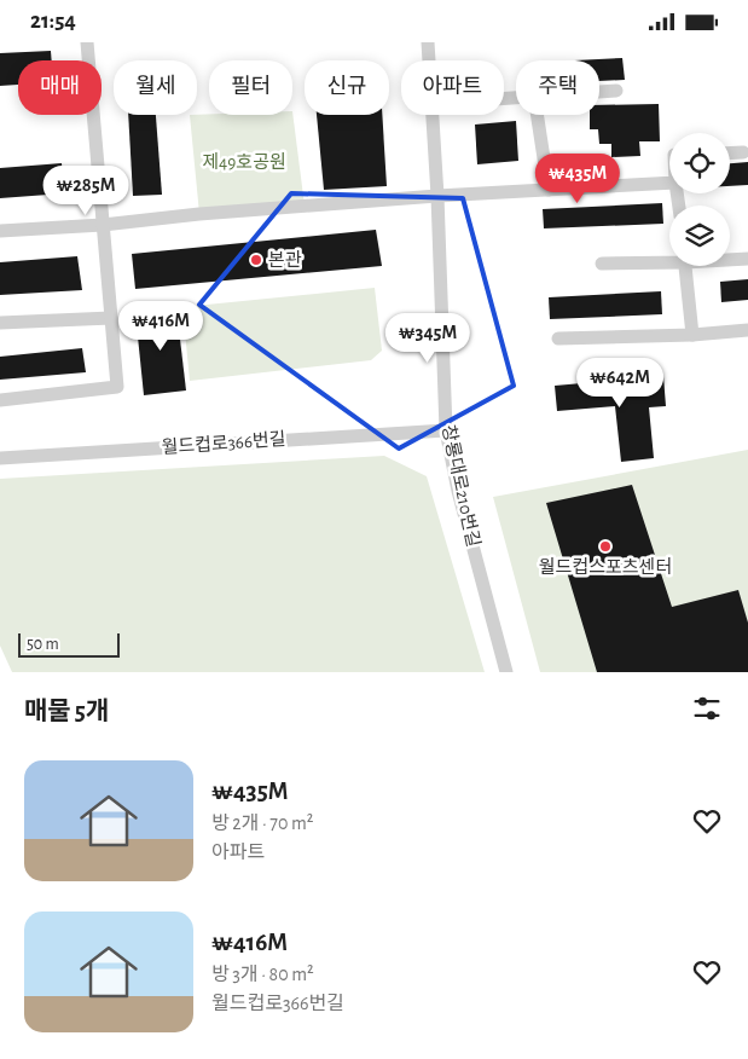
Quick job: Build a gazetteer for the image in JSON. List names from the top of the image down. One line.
{"streets":{"street":["월드컵로366번길","창룡대로210번길"]},"crossings":[["월드컵로366번길","창룡대로210번길"]],"parks":["제49호공원"],"places":["본관","월드컵스포츠센터"],"scale_bar":"50 m","page":{"status":"21:54","chip":["매매","월세","필터","신규","아파트","주택"],"price":["₩435M","₩285M","₩416M","₩345M","₩642M"],"scale":"50 m","heading":"매물 5개","list":[{"name":"₩435M","note":"방 2개 · 70 m² · 아파트"},{"name":"₩416M","note":"방 3개 · 80 m² · 월드컵로366번길"}]}}
